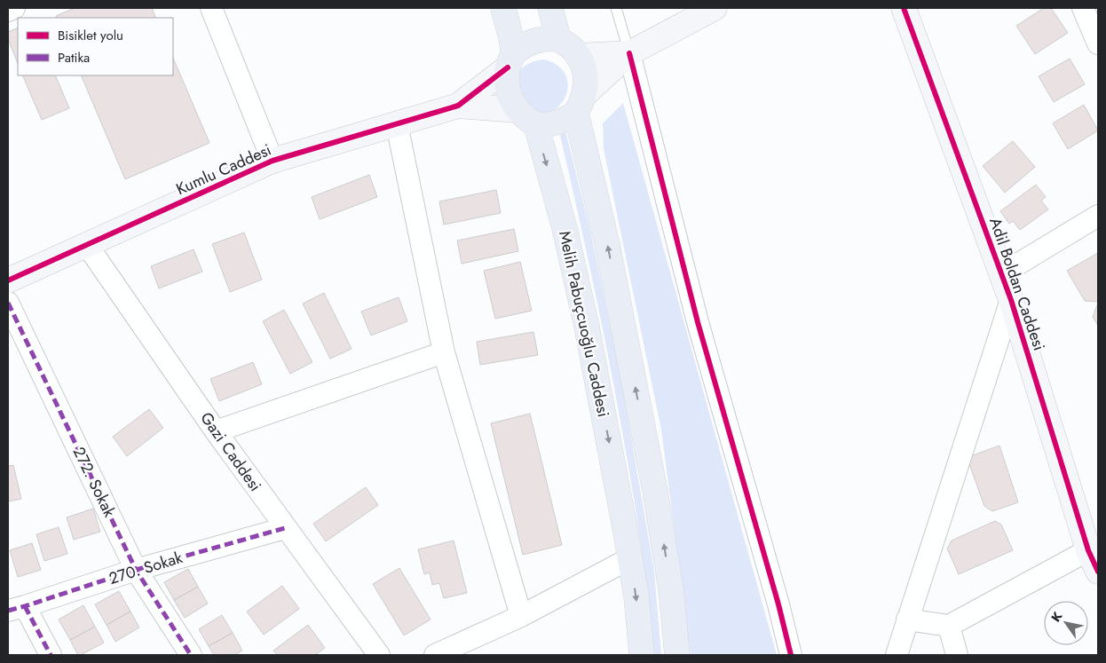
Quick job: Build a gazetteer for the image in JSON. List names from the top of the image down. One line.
{"streets":{"main road":["Melih Pabuçcuoğlu Caddesi"],"street":["Kumlu Caddesi","Adil Boldan Caddesi","Gazi Caddesi","272. Sokak","270. Sokak"]},"crossings":[["Kumlu Caddesi","Gazi Caddesi"],["Gazi Caddesi","270. Sokak"],["272. Sokak","270. Sokak"]],"legend":["Bisiklet yolu","Patika"],"north":"top left"}
